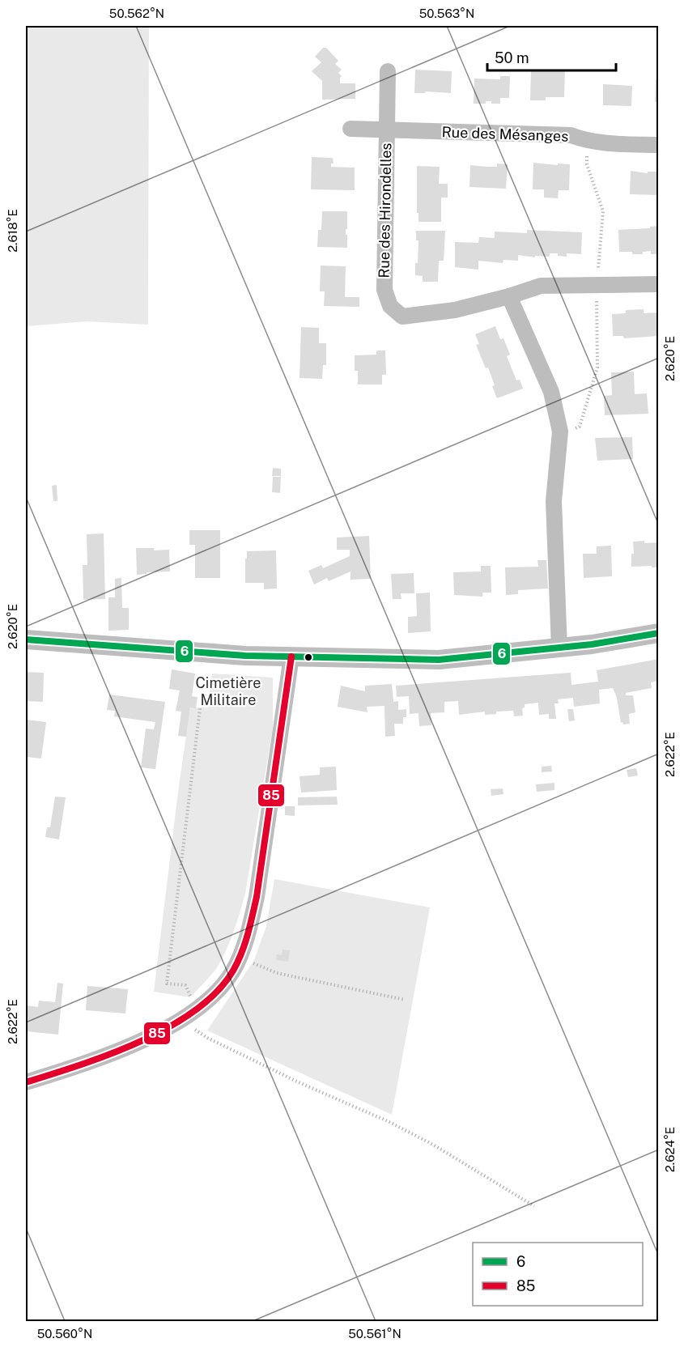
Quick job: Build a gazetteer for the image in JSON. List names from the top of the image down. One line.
{"streets":{"street":["Rue des Mésanges","Rue des Hirondelles"]},"crossings":[["Rue des Mésanges","Rue des Hirondelles"]],"parks":["Cimetière Militaire"],"lines":["transit line 6","transit line 85"],"legend":["6","85"],"scale_bar":"50 m","coordinates":["50.562°N","50.563°N","2.618°E","2.620°E","2.622°E","2.624°E","50.560°N","50.561°N"]}
